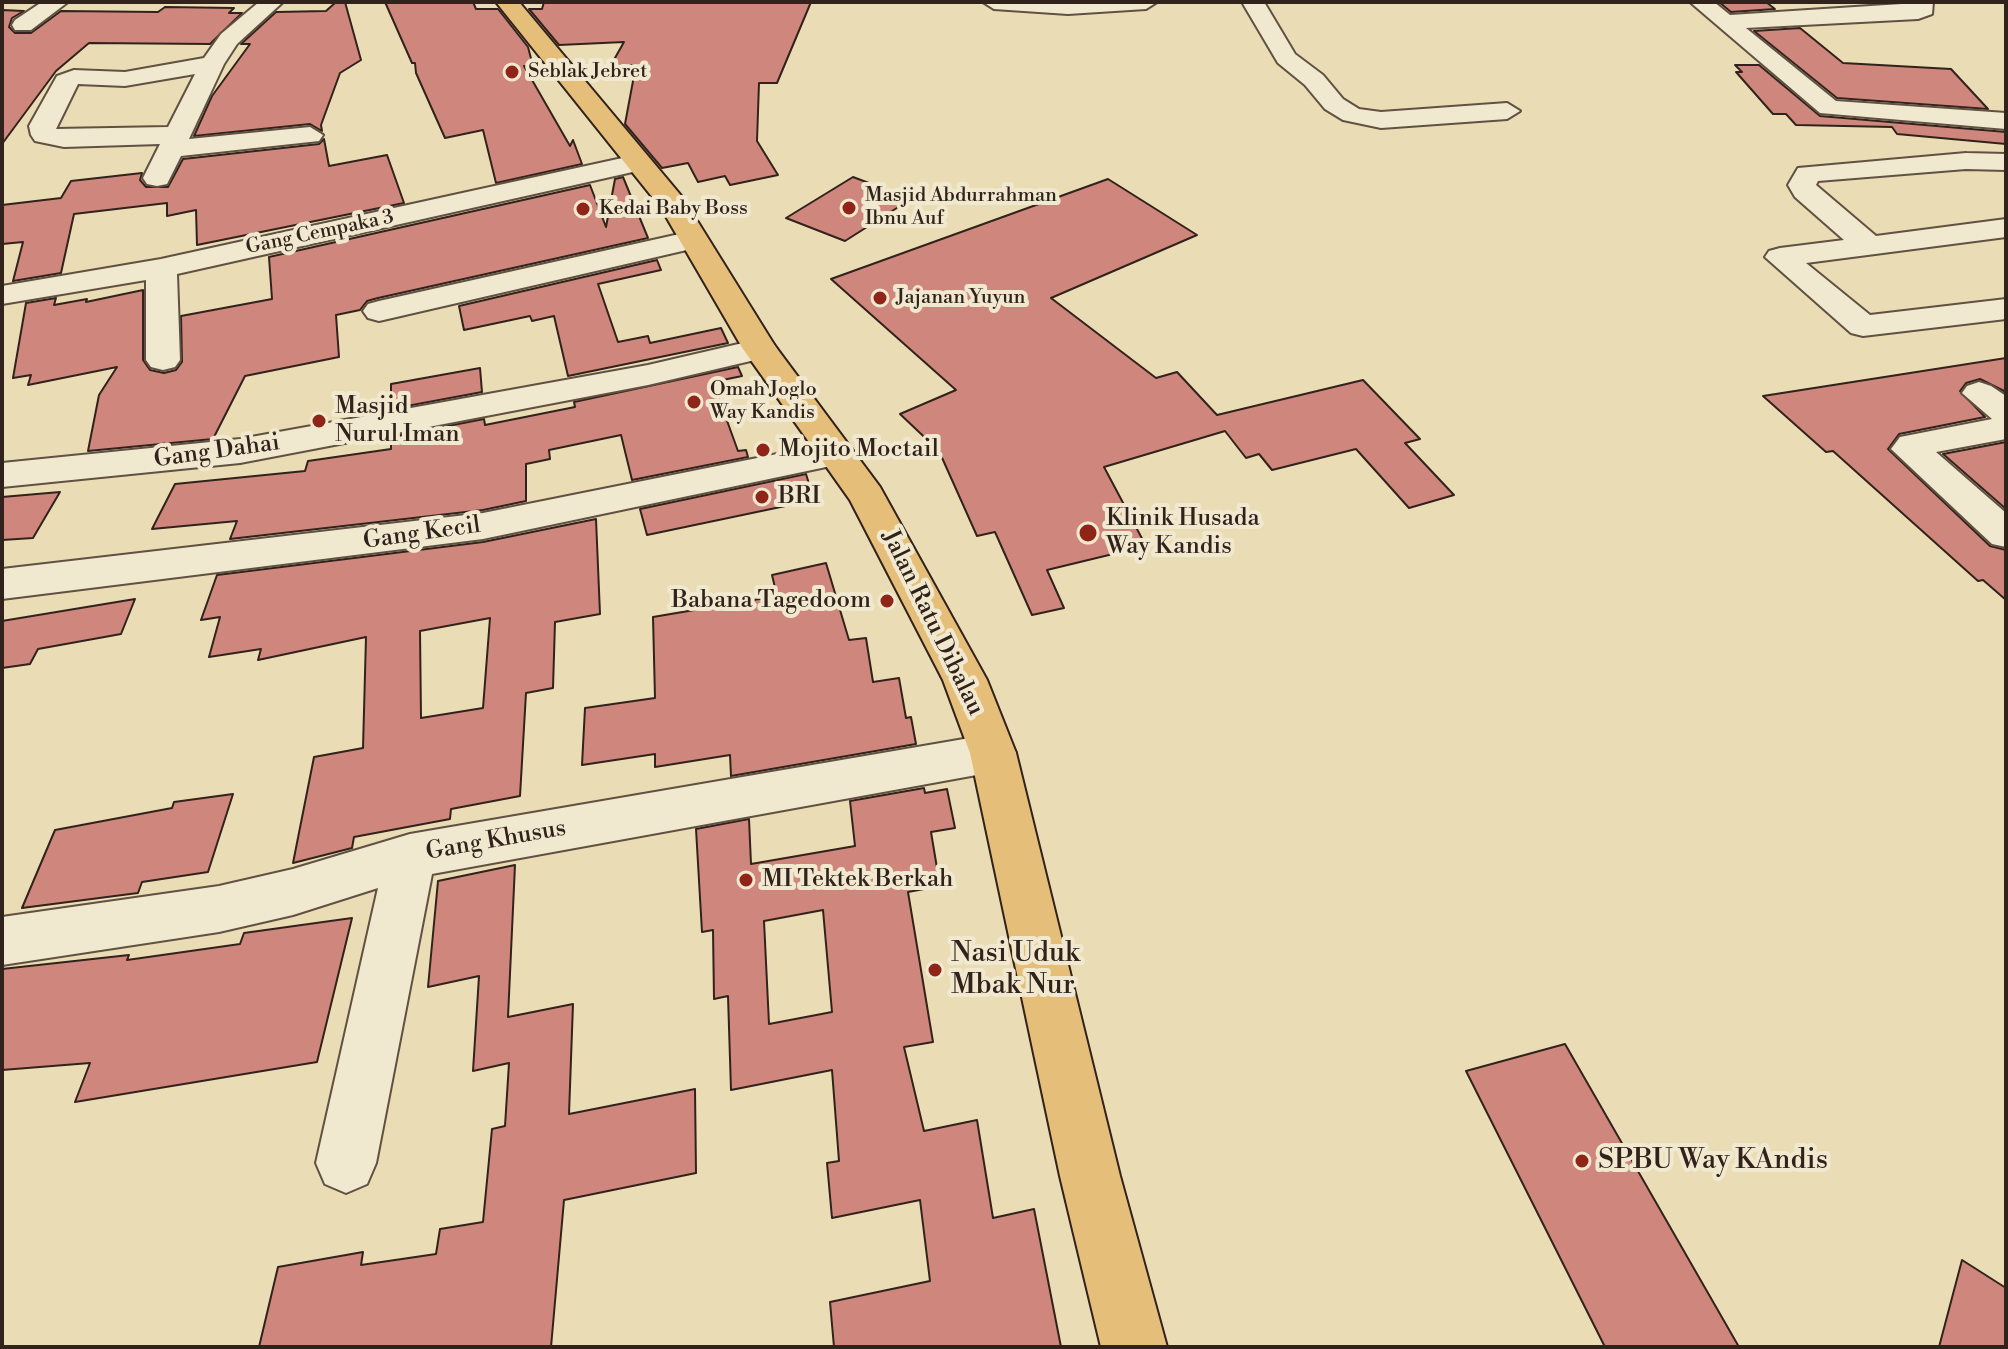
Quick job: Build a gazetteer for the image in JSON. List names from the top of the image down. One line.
{"streets":{"main road":["Jalan Ratu Dibalau"],"street":["Gang Cempaka 3","Gang Dahai","Gang Kecil","Gang Khusus"]},"crossings":[["Gang Cempaka 3","Jalan Ratu Dibalau"],["Gang Dahai","Jalan Ratu Dibalau"],["Gang Kecil","Jalan Ratu Dibalau"],["Jalan Ratu Dibalau","Gang Khusus"]],"places":["Seblak Jebret","Masjid Abdurrahman Ibnu Auf","Kedai Baby Boss","Jajanan Yuyun","Omah Joglo Way Kandis","Masjid Nurul Iman","Mojito Moctail","BRI","Klinik Husada Way Kandis","Babana Tagedoom","MI Tektek Berkah","Nasi Uduk Mbak Nur","SPBU Way KAndis"]}
